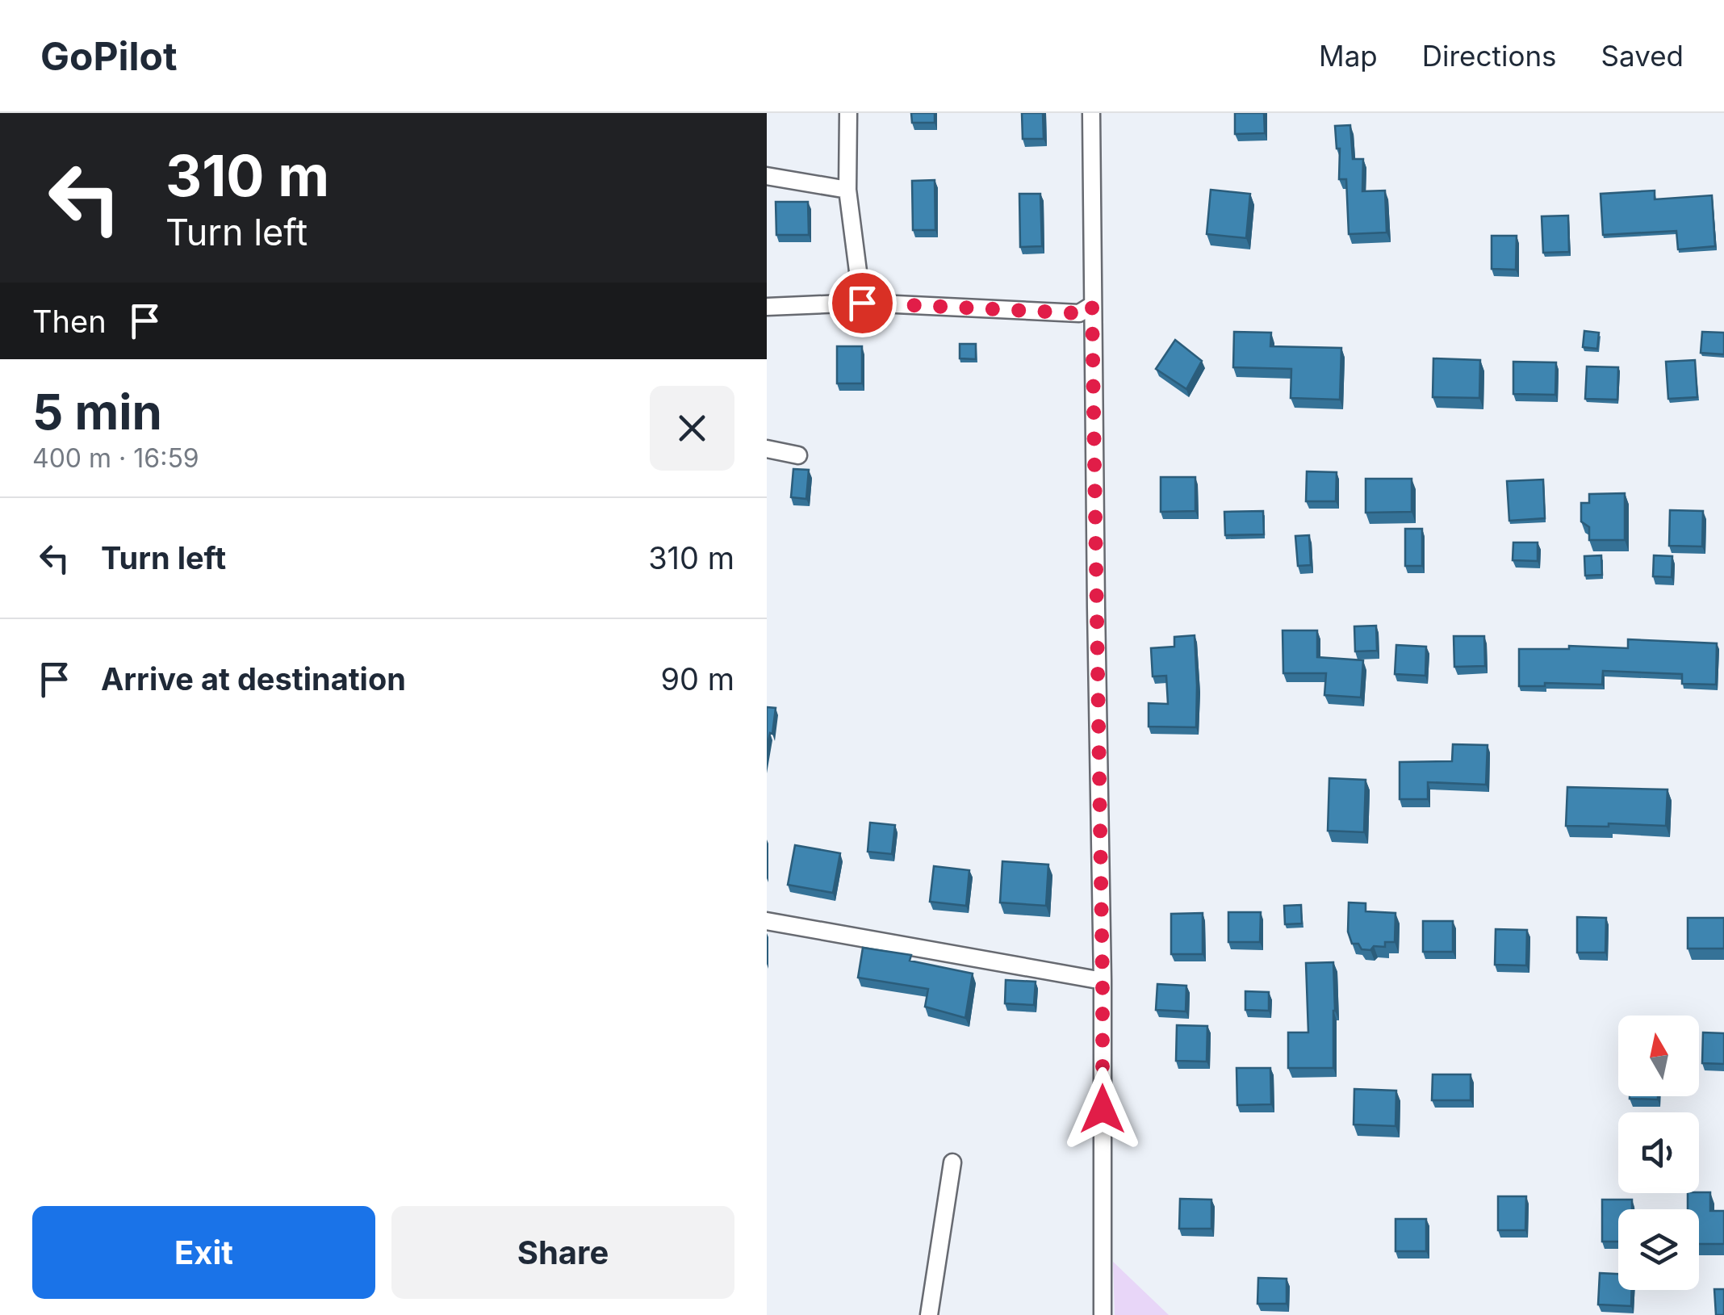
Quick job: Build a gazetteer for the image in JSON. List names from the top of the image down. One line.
{"north":"top","page":{"header":"GoPilot","nav":["Map","Directions","Saved"],"turn":["310 m","Turn left"],"then":"Then","heading":["5 min","400 m · 16:59"],"list":[{"name":"Turn left","value":"310 m"},{"name":"Arrive at destination","value":"90 m"}],"buttons":["Exit","Share"]}}
